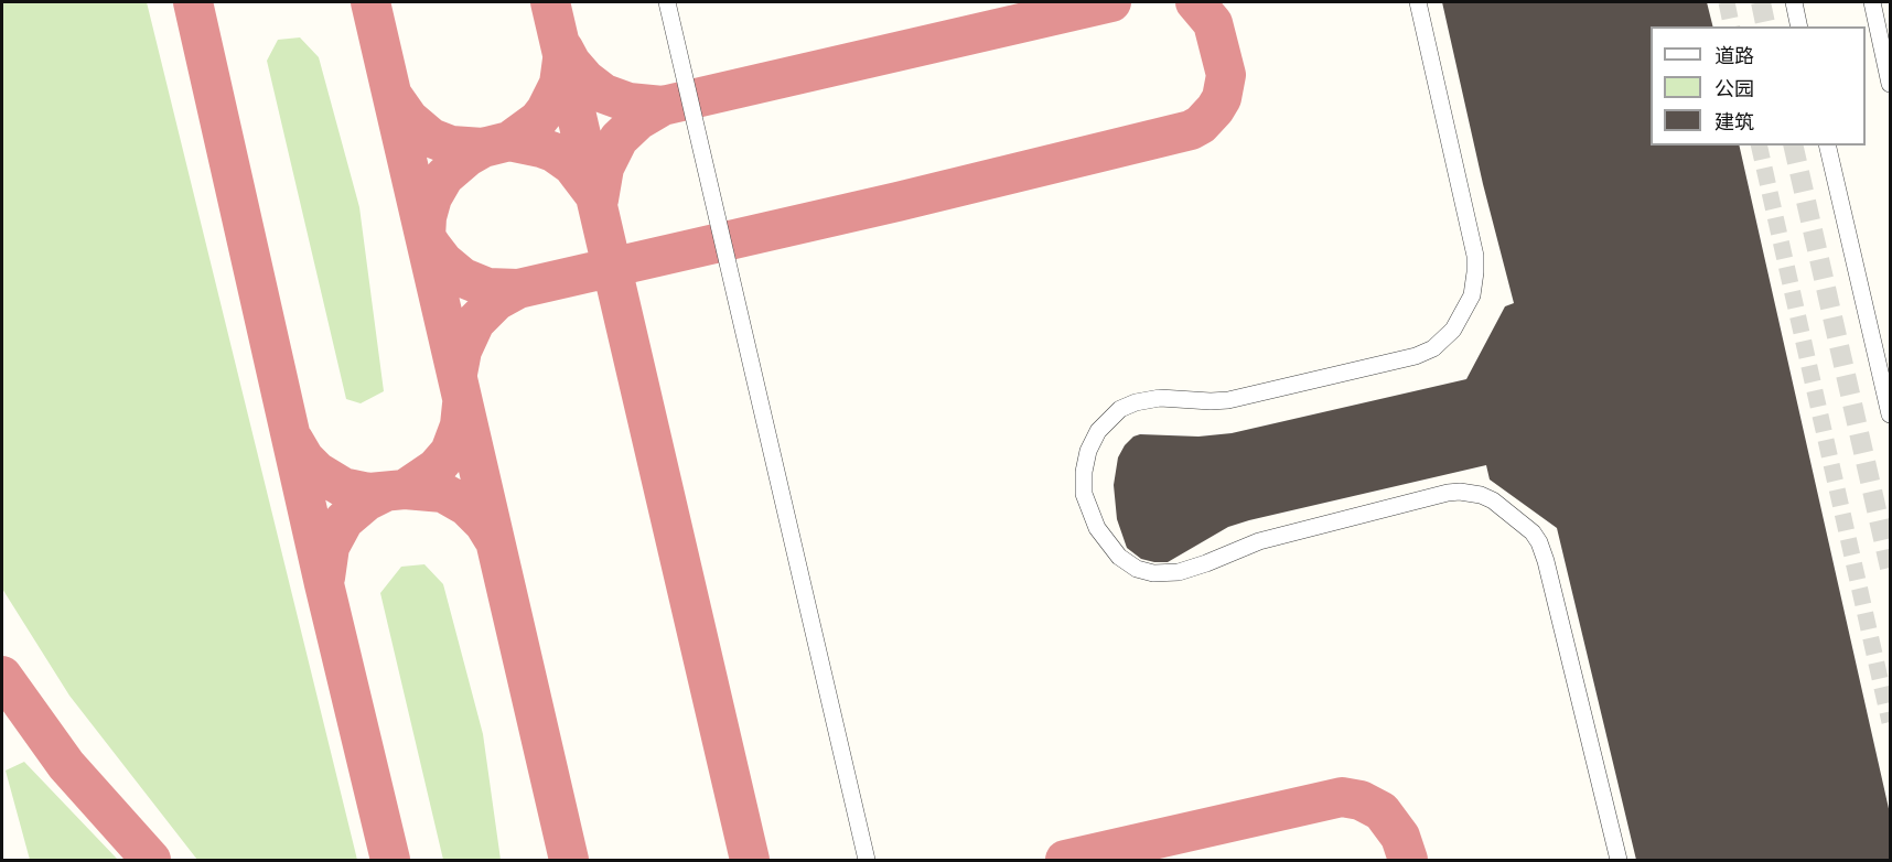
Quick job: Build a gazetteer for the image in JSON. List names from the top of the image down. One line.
{"legend":["道路","公园","建筑"]}
